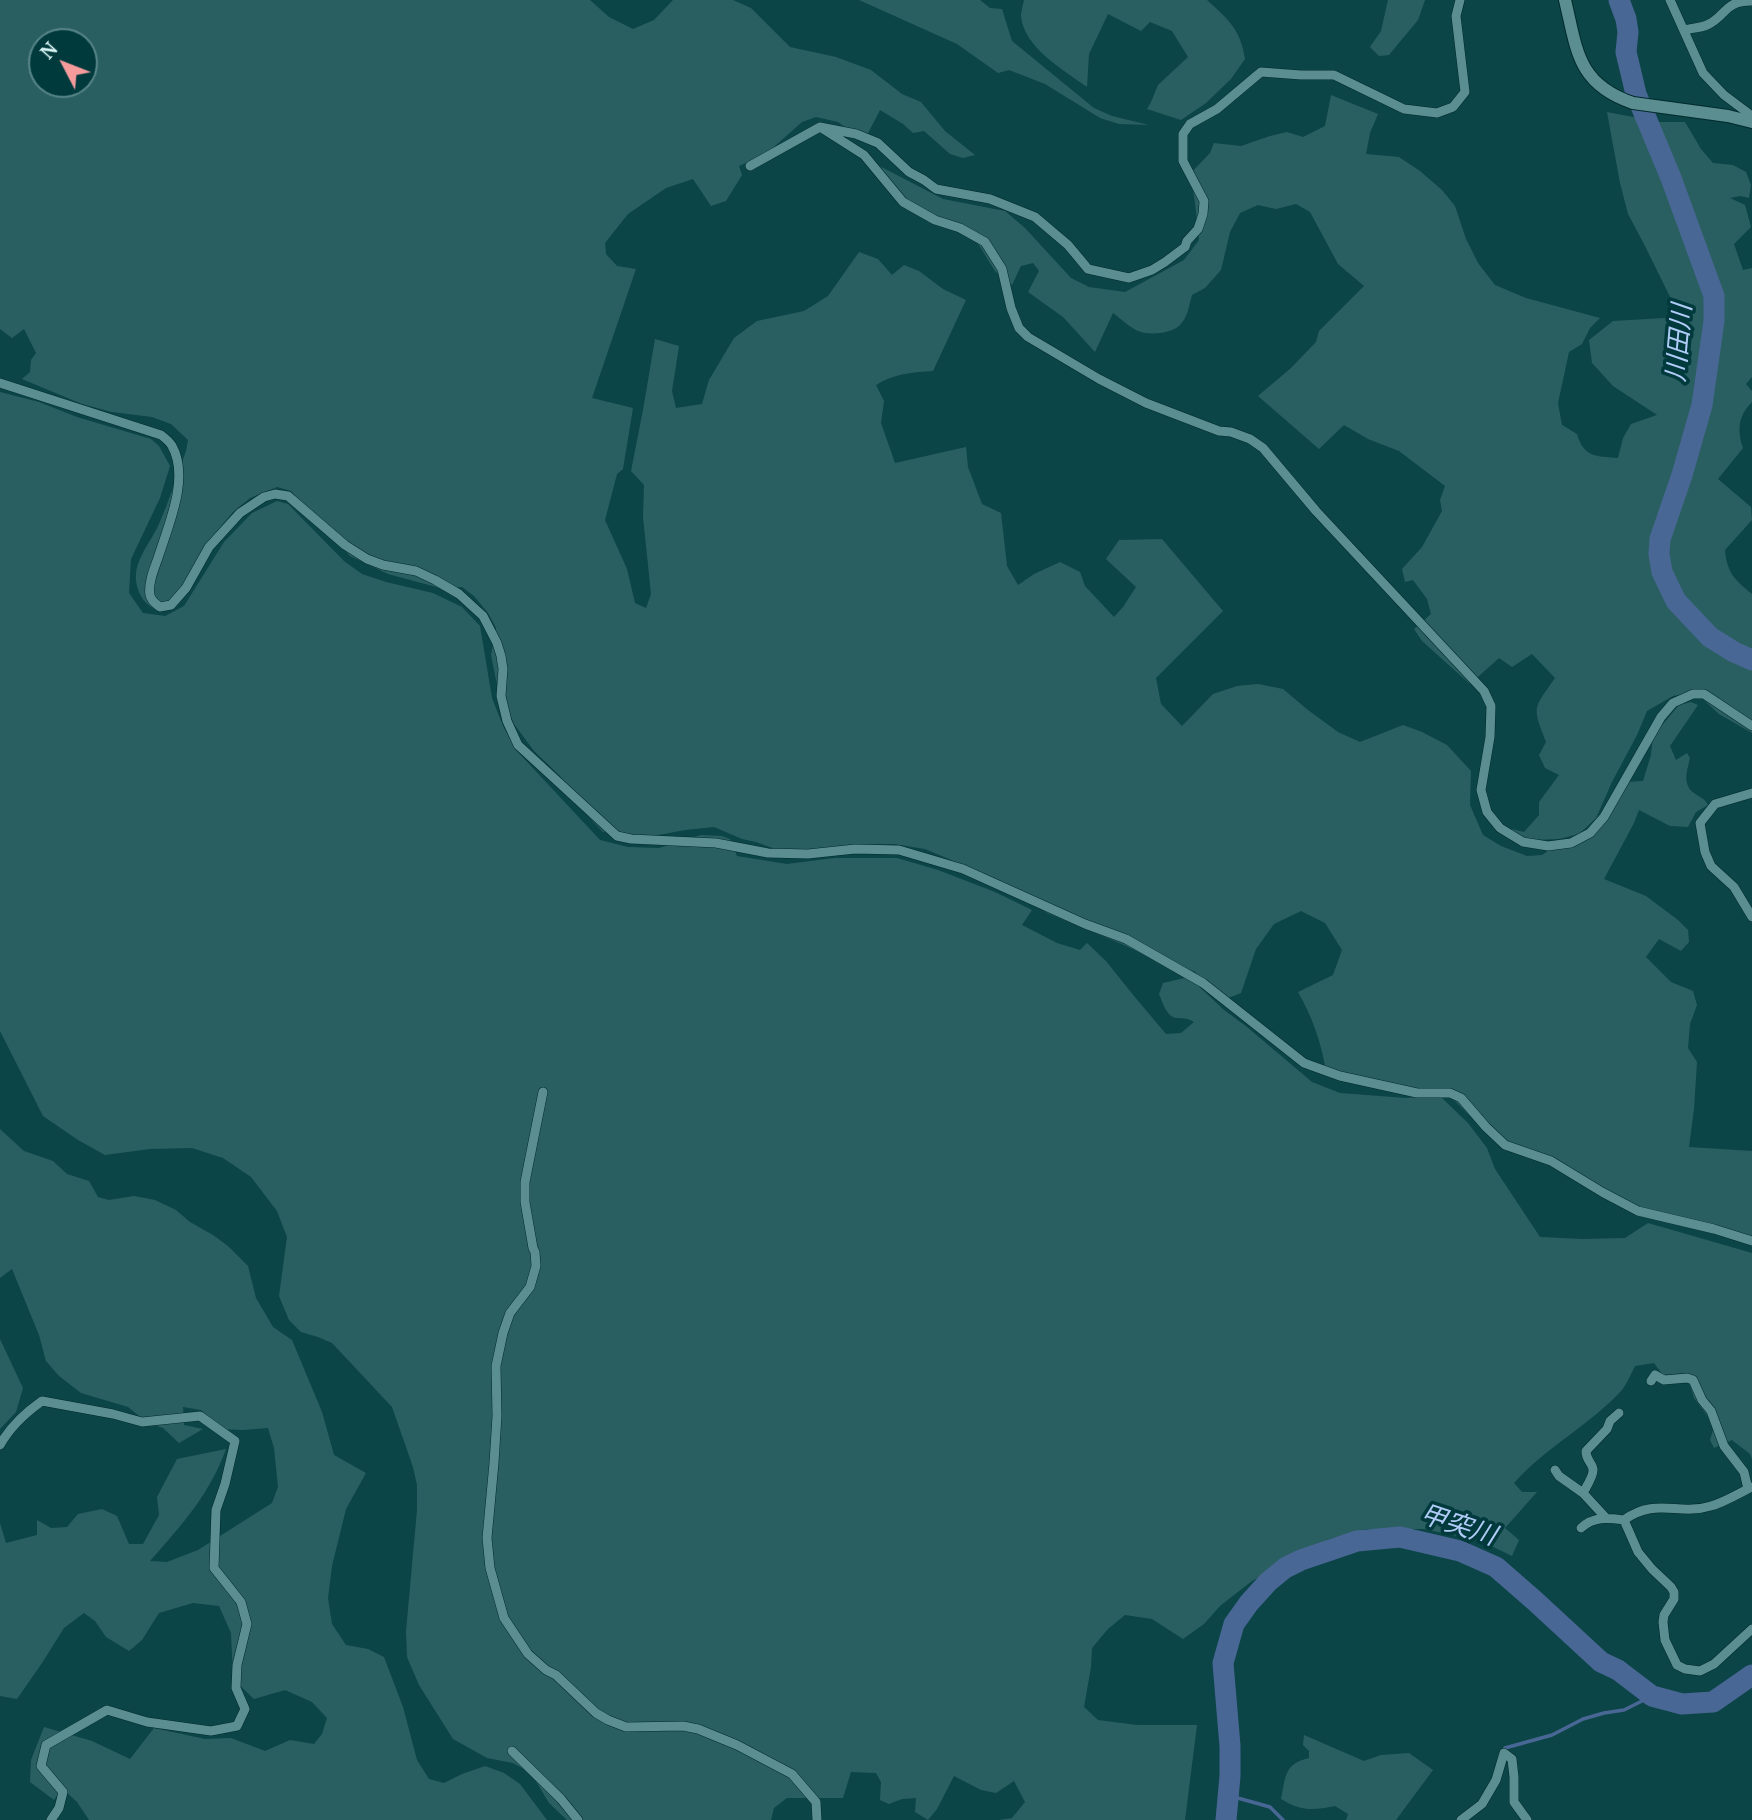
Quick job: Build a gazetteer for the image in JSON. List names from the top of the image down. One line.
{"water":["川田川","甲突川"],"north":"top left"}
